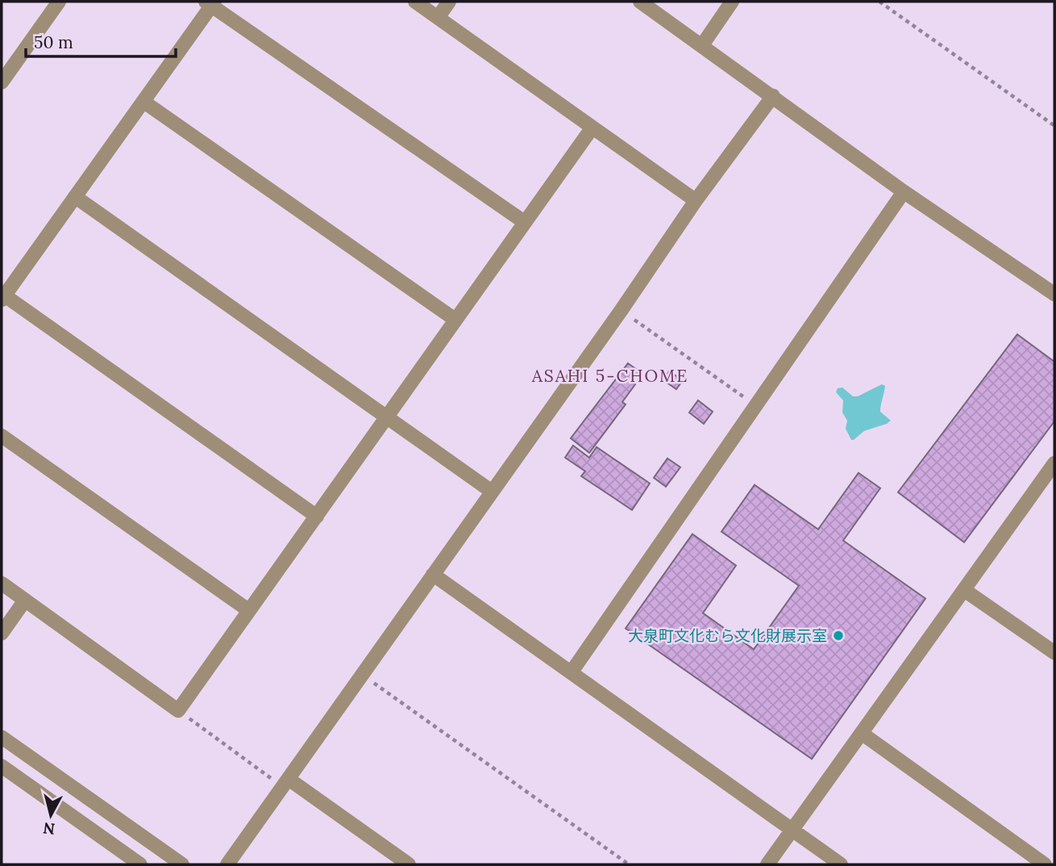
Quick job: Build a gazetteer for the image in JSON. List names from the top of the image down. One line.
{"districts":["ASAHI 5-CHOME"],"places":["大泉町文化むら文化財展示室"],"scale_bar":"50 m","north":"bottom"}
